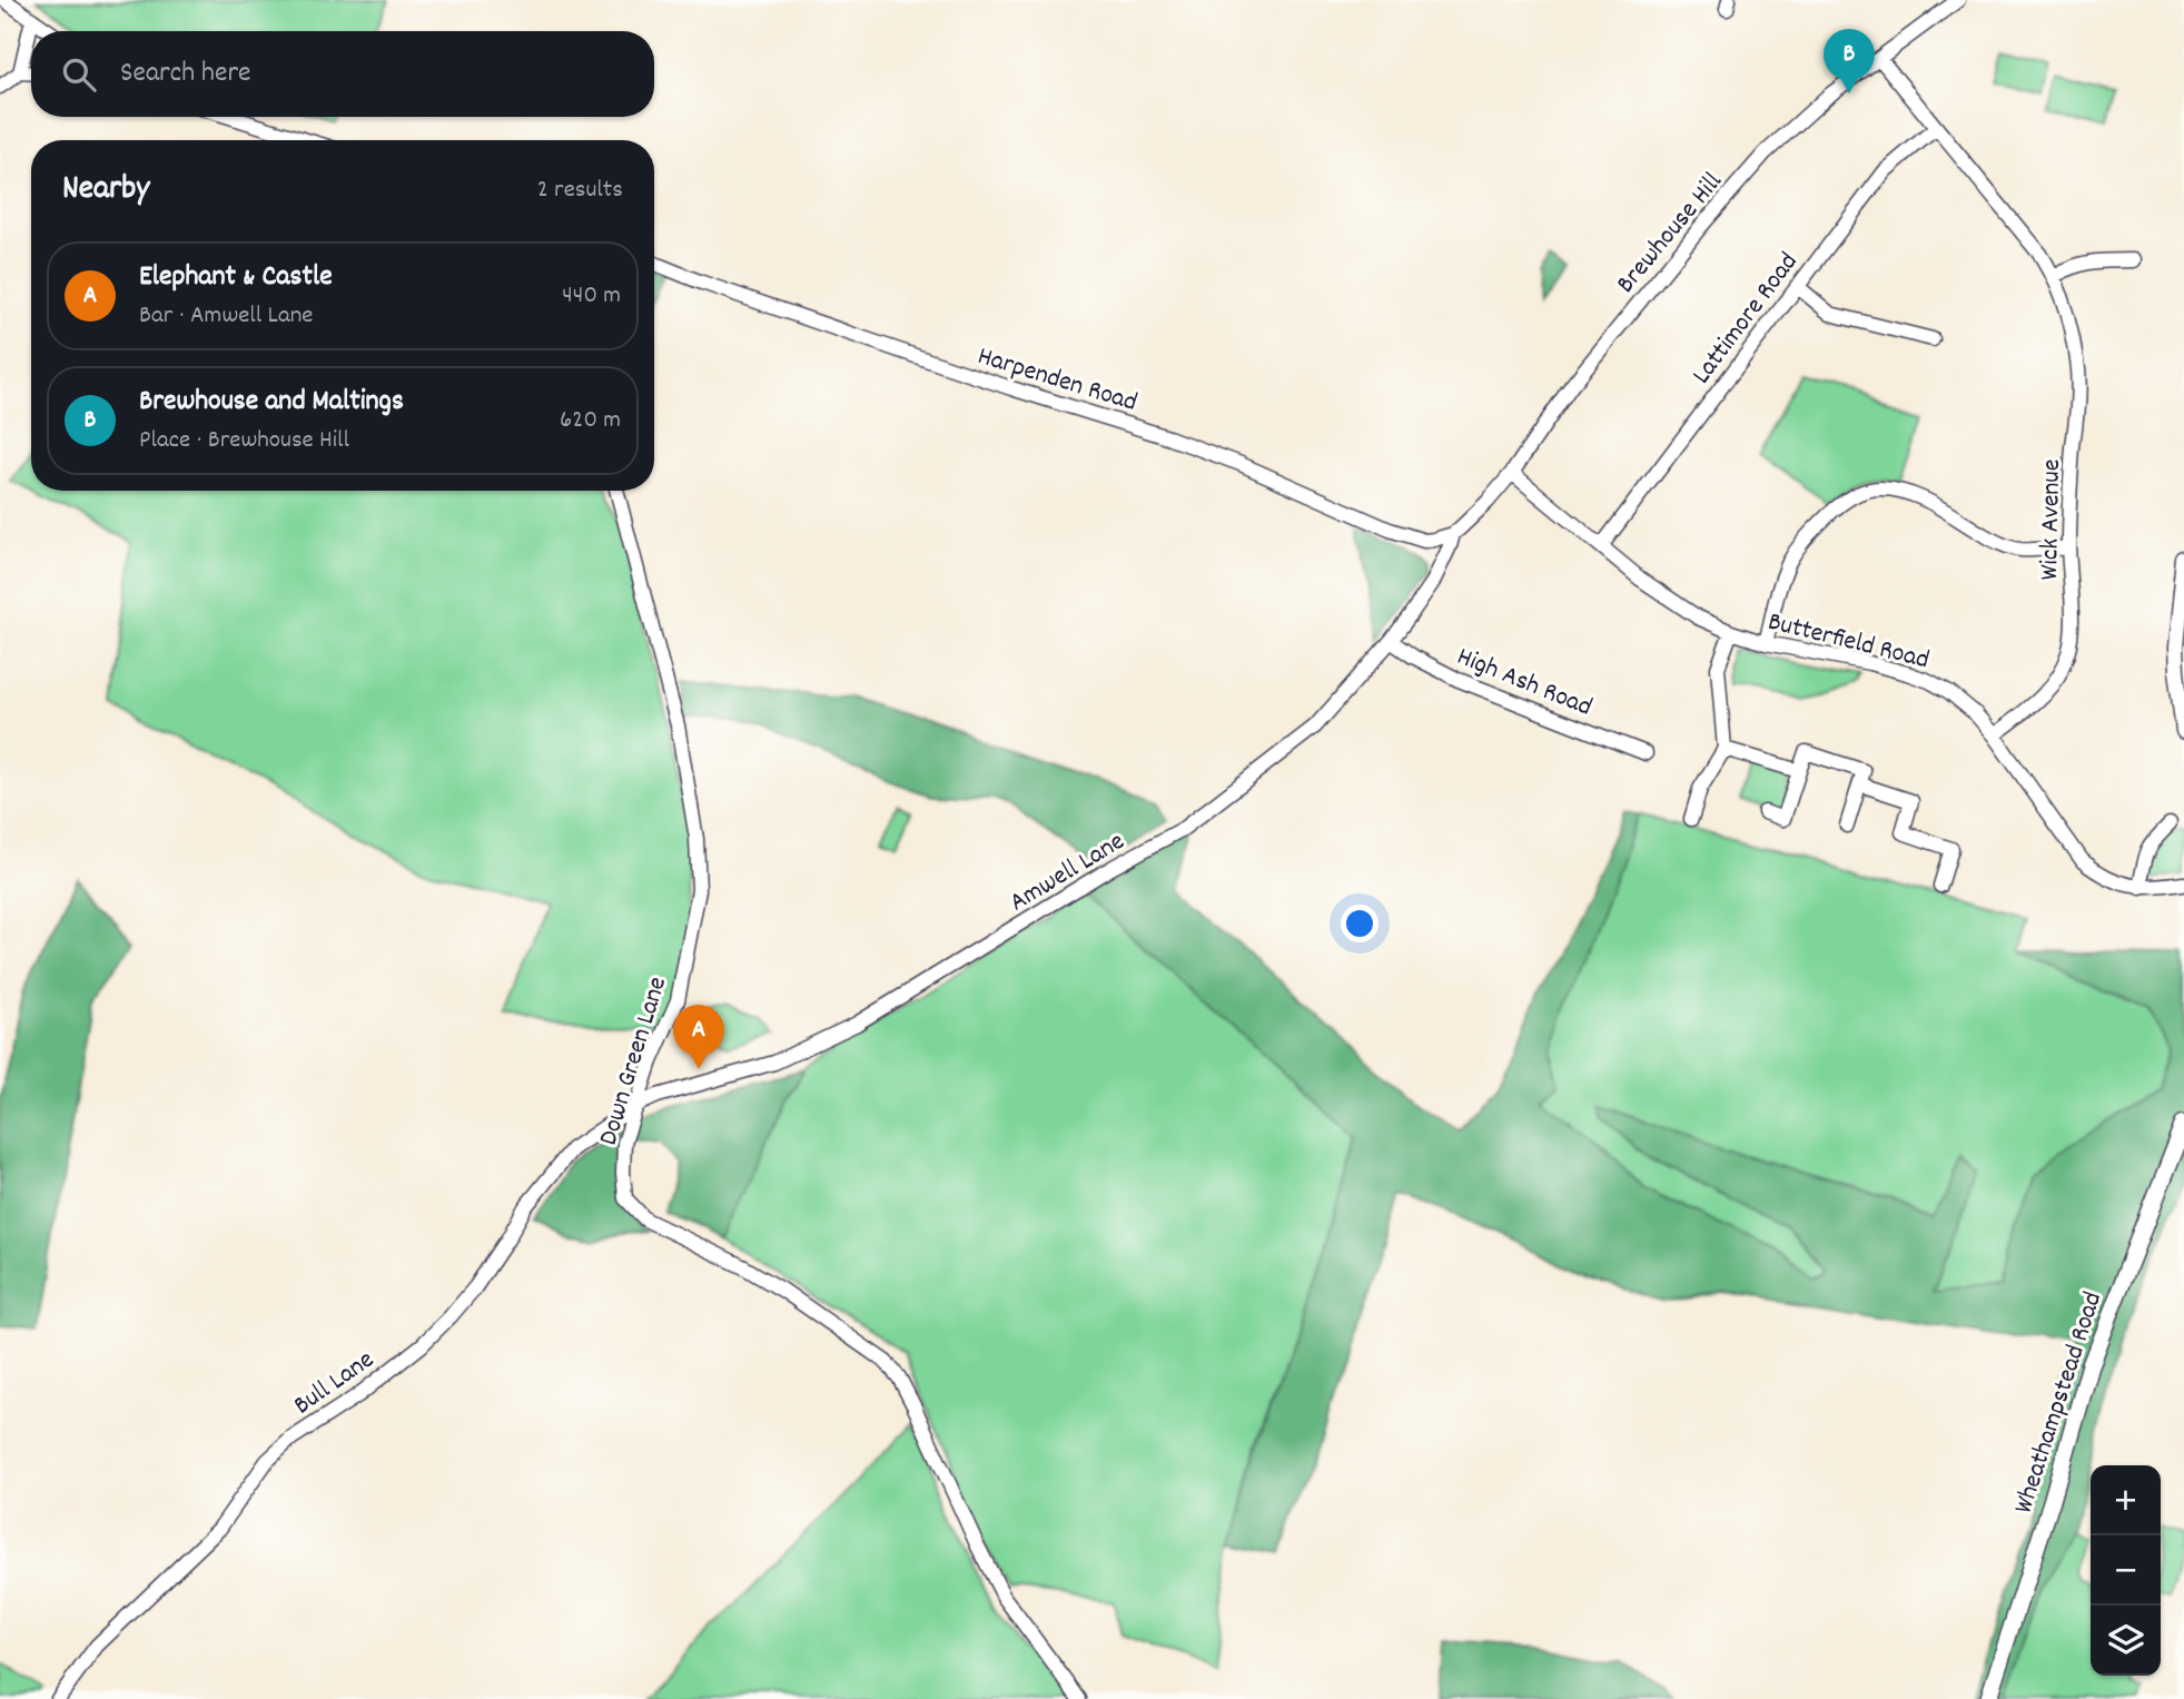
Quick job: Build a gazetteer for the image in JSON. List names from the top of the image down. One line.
{"streets":{"main road":["Wheathampstead Road"],"street":["Brewhouse Hill","Lattimore Road","Harpenden Road","Wick Avenue","Butterfield Road","High Ash Road","Amwell Lane","Down Green Lane","Bull Lane"]},"crossings":[["Brewhouse Hill","Wick Avenue"],["Brewhouse Hill","Butterfield Road"],["Brewhouse Hill","Amwell Lane"],["Lattimore Road","Wick Avenue"],["Lattimore Road","Butterfield Road"],["Wick Avenue","Butterfield Road"],["High Ash Road","Amwell Lane"],["Amwell Lane","Down Green Lane"],["Amwell Lane","Bull Lane"],["Down Green Lane","Bull Lane"]],"page":{"pins":["B","A"],"search":"Search here","heading":["Nearby","2 results"],"list":[{"mark":"A","name":"Elephant & Castle","note":"Bar · Amwell Lane","value":"440 m"},{"mark":"B","name":"Brewhouse and Maltings","note":"Place · Brewhouse Hill","value":"620 m"}],"map_buttons":["+","−"]}}
